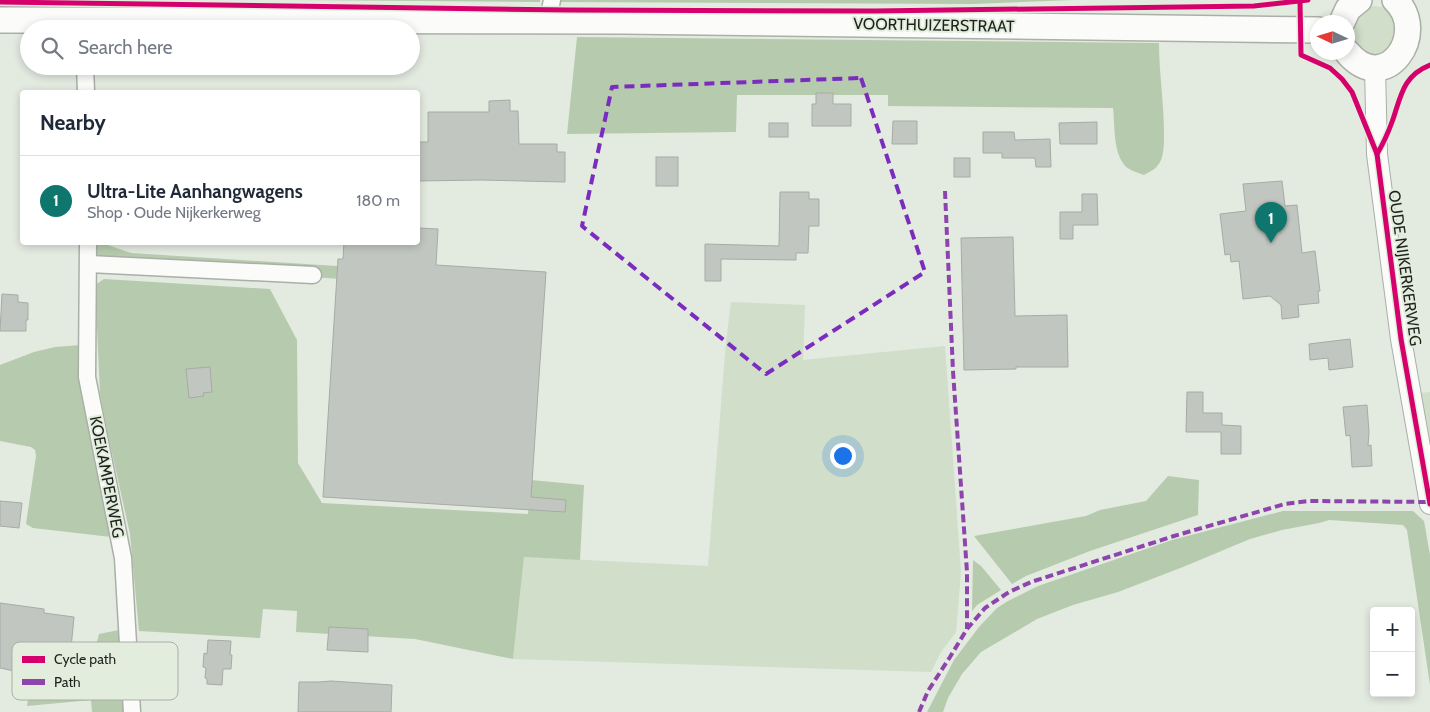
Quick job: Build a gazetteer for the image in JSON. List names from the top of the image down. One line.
{"streets":{"main road":["VOORTHUIZERSTRAAT"],"street":["OUDE NIJKERKERWEG","KOEKAMPERWEG"]},"legend":["Cycle path","Path"],"north":"left","page":{"search":"Search here","heading":"Nearby","list":[{"mark":"1","name":"Ultra-Lite Aanhangwagens","note":"Shop · Oude Nijkerkerweg","value":"180 m"}],"pins":"1","map_buttons":["+","−"]}}
